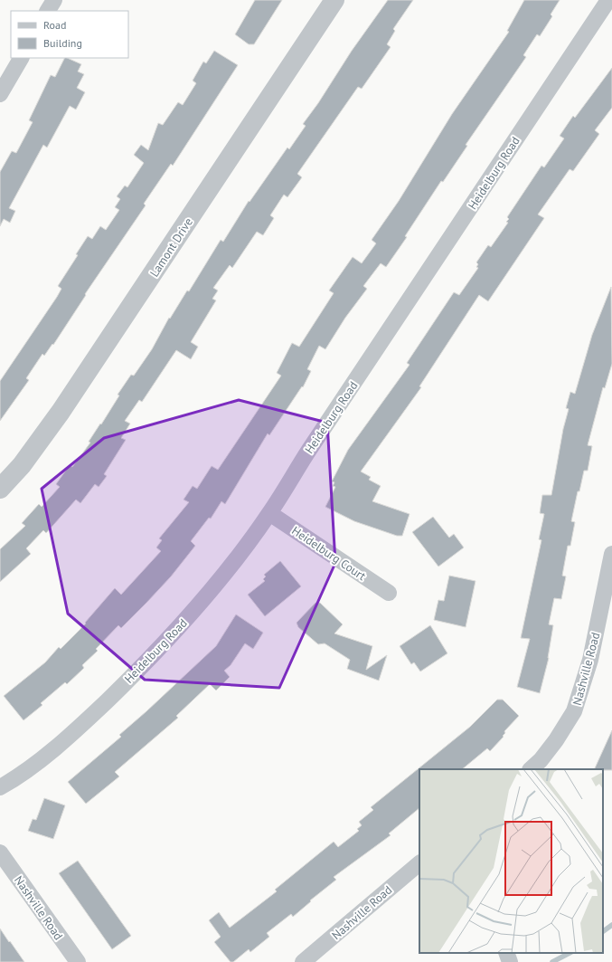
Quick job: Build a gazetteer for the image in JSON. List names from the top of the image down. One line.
{"streets":{"street":["Heidelburg Road","Lamont Drive","Heidelburg Court","Nashville Road"]},"crossings":[["Heidelburg Road","Heidelburg Court"]],"legend":["Road","Building"]}
